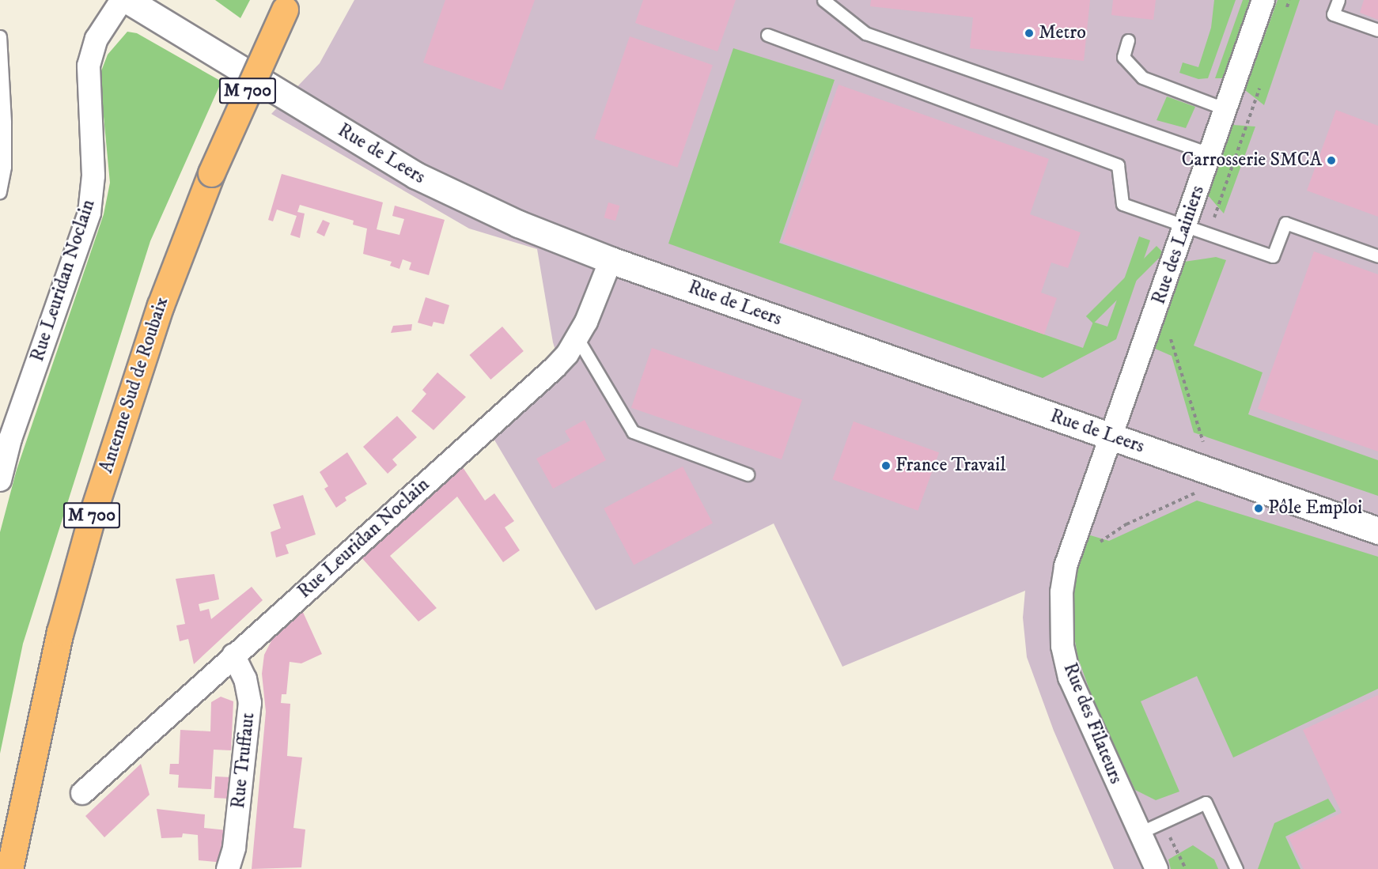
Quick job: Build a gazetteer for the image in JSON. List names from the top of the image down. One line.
{"streets":{"highway":["M 700","Antenne Sud de Roubaix"],"street":["Rue de Leers","Rue des Lainiers","Rue Leuridan Noclain","Rue des Filateurs","Rue Truffaut"]},"crossings":[["Rue de Leers","Rue des Lainiers"],["Rue de Leers","Rue Leuridan Noclain"],["Rue de Leers","Rue des Filateurs"],["Rue des Lainiers","Rue des Filateurs"],["Rue Leuridan Noclain","Rue Truffaut"]],"places":["Metro","Carrosserie SMCA","France Travail","Pôle Emploi"]}
